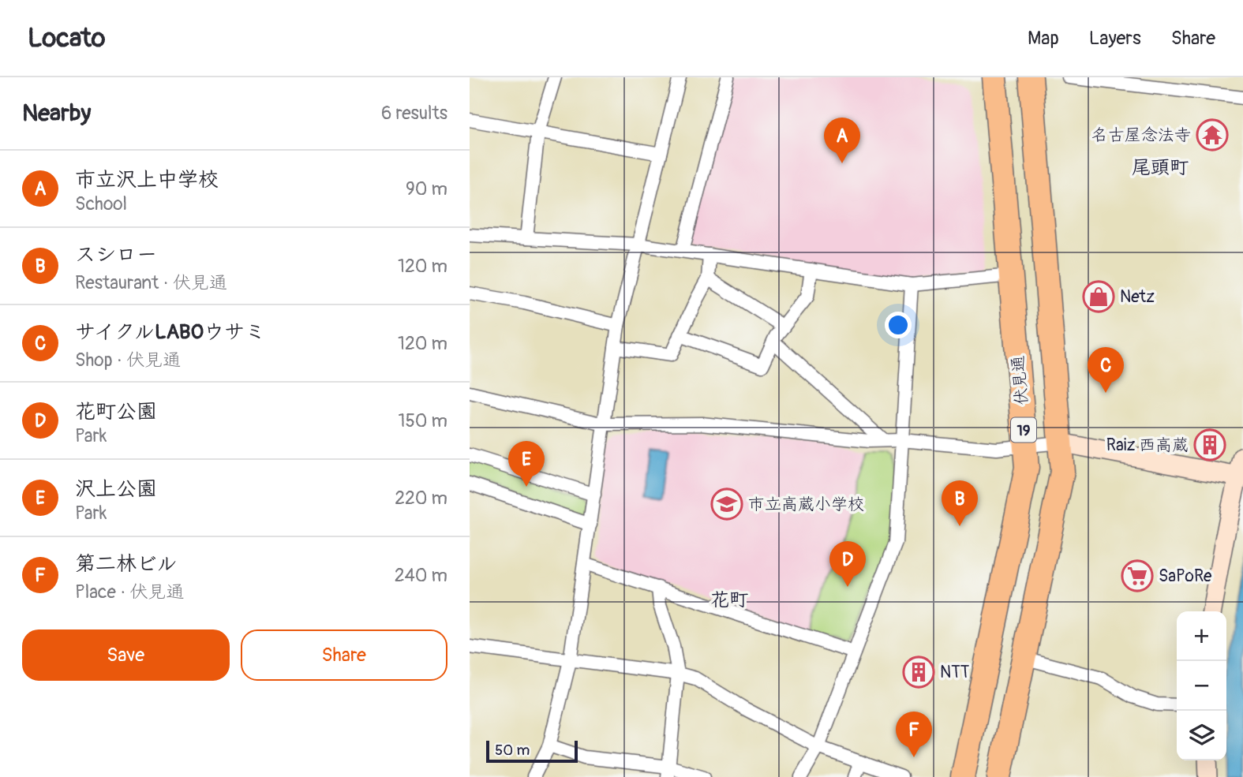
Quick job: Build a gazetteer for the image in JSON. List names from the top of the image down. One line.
{"streets":{"highway":["伏見通","19"]},"districts":["尾頭町","花町"],"places":{"temple":["名古屋念法寺"],"shop":["Netz"],"building":["Raiz 西高蔵","NTT"],"school or university":["市立高蔵小学校"],"supermarket":["SaPoRe"]},"scale_bar":"50 m","page":{"header":"Locato","nav":["Map","Layers","Share"],"heading":["Nearby","6 results"],"pins":["A","C","E","B","D","F"],"list":[{"mark":"A","name":"市立沢上中学校","note":"School","value":"90 m"},{"mark":"B","name":"スシロー","note":"Restaurant · 伏見通","value":"120 m"},{"mark":"C","name":"サイクルLABOウサミ","note":"Shop · 伏見通","value":"120 m"},{"mark":"D","name":"花町公園","note":"Park","value":"150 m"},{"mark":"E","name":"沢上公園","note":"Park","value":"220 m"},{"mark":"F","name":"第二林ビル","note":"Place · 伏見通","value":"240 m"}],"map_buttons":["+","−"],"buttons":["Save","Share"],"scale":"50 m"}}
